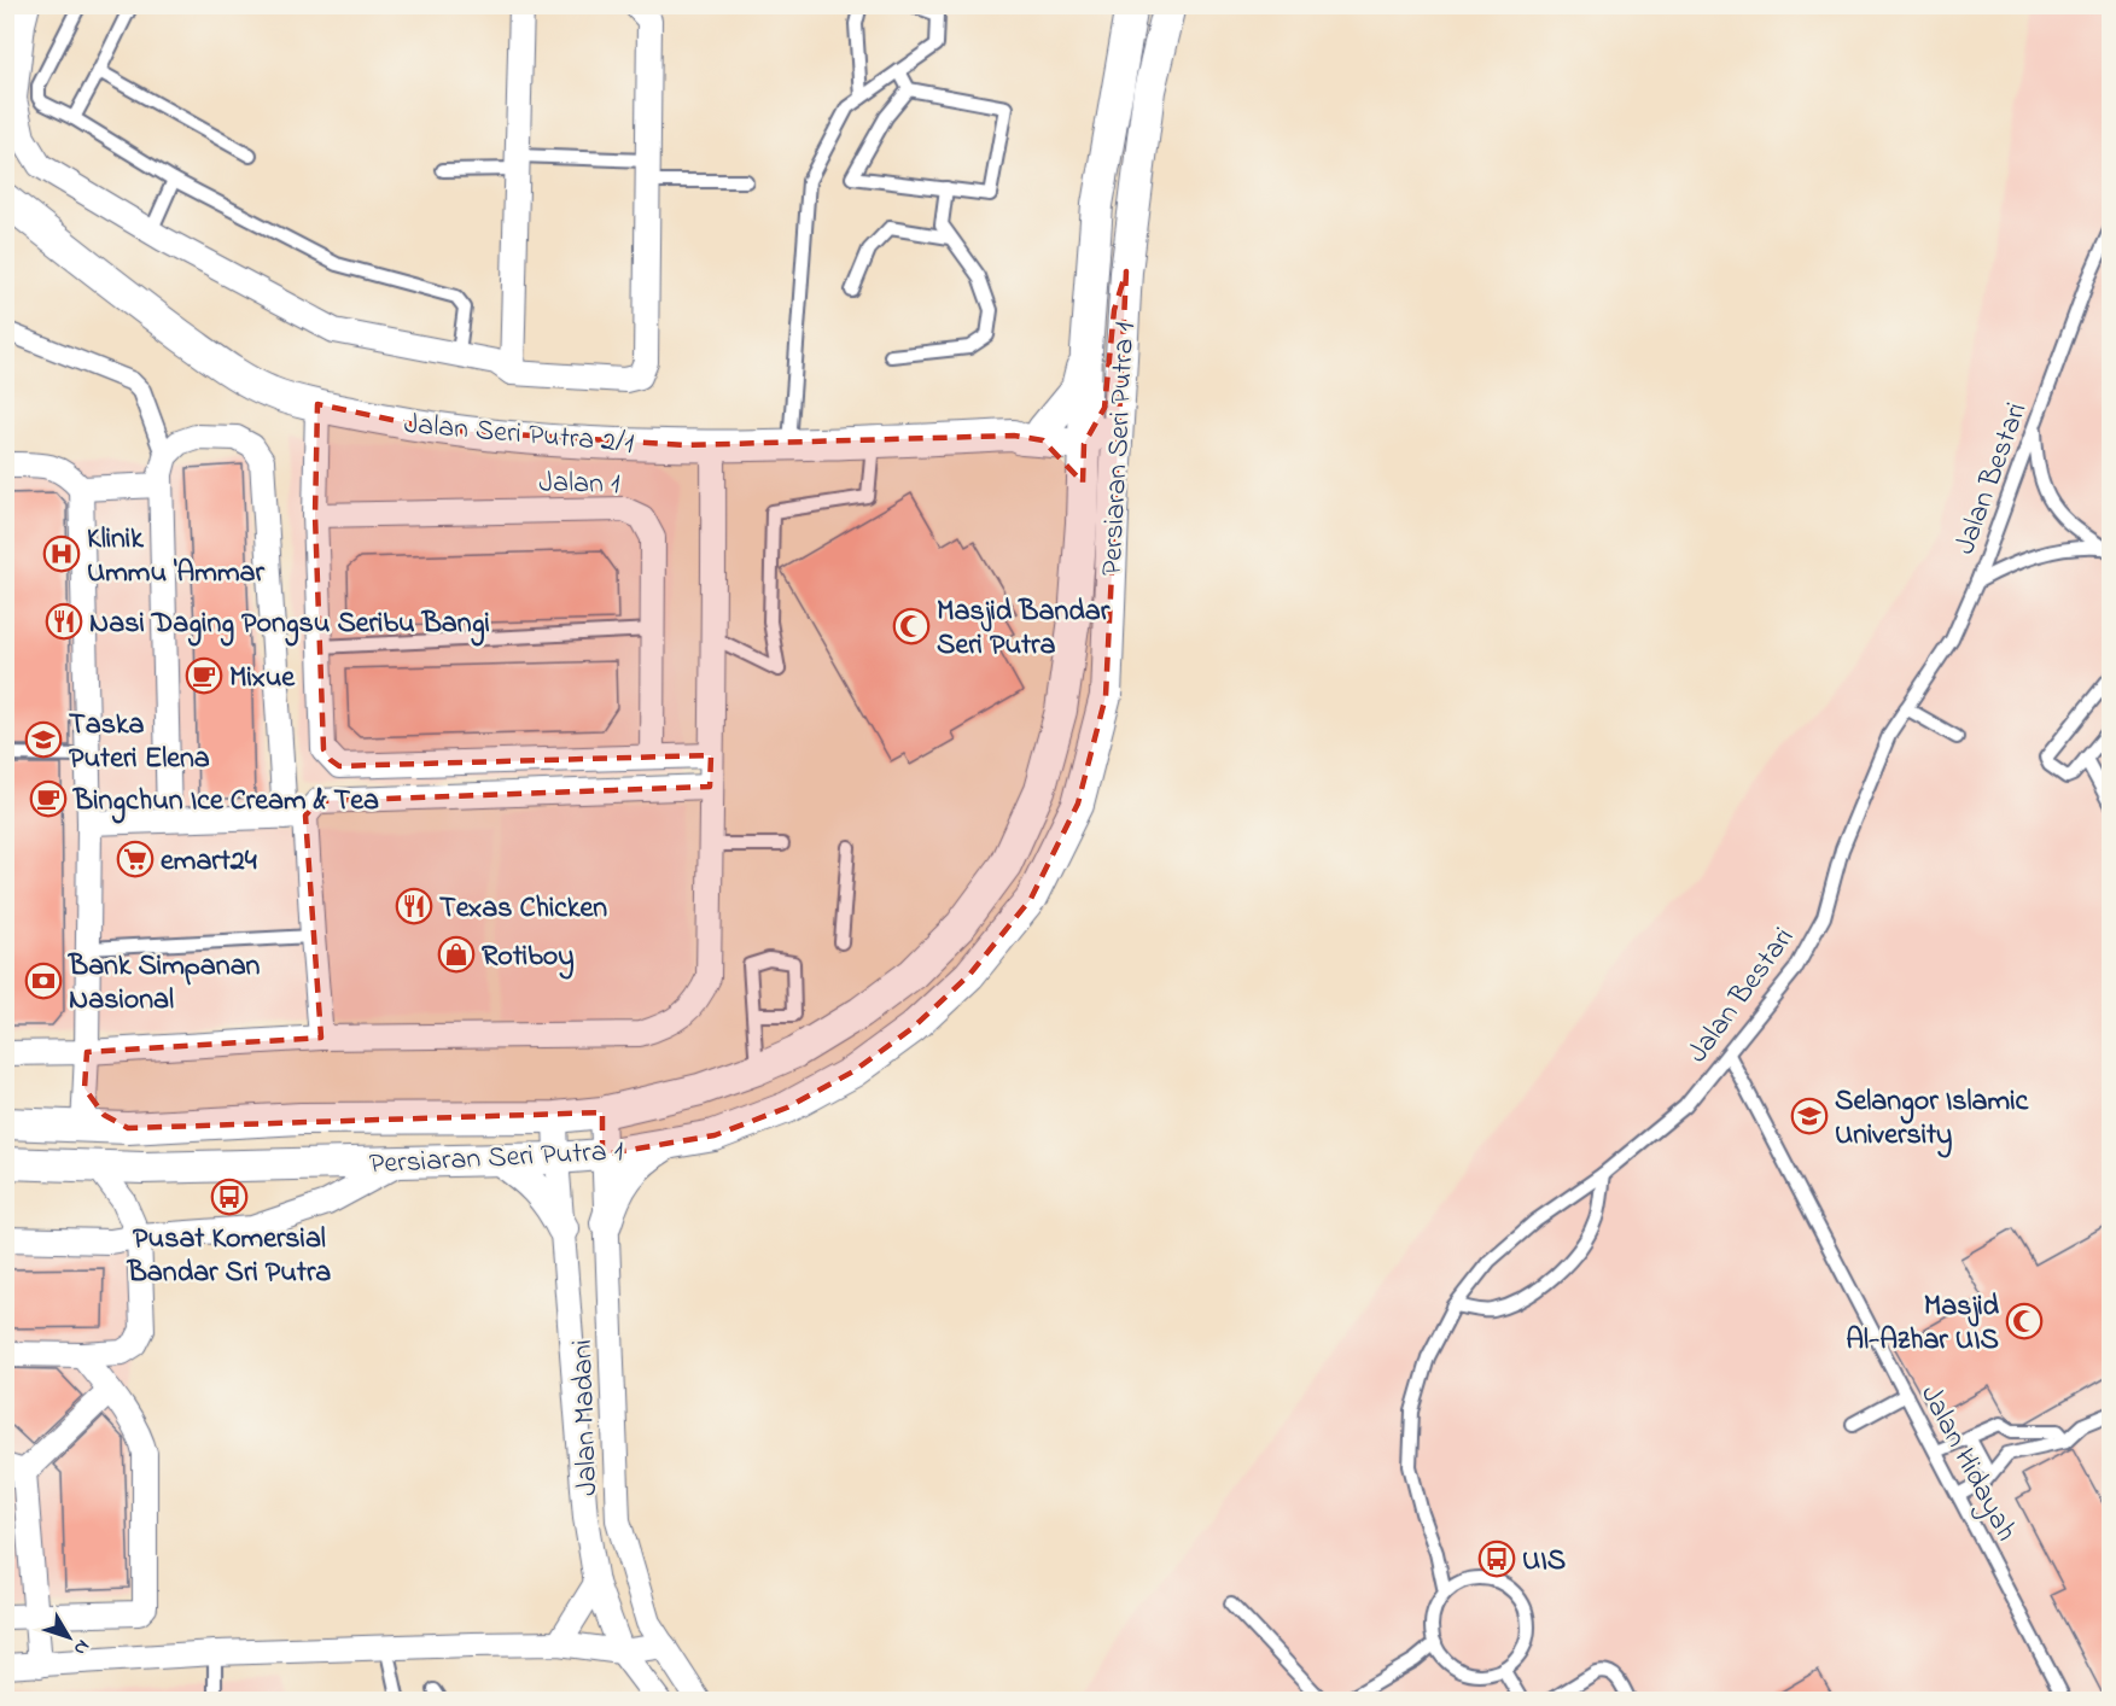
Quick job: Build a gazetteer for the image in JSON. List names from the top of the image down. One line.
{"streets":{"street":["Jalan Seri Putra 2/1","Persiaran Seri Putra 1","Jalan 1","Jalan Madani"],"lane":["Jalan Bestari","Jalan Hidayah"]},"crossings":[["Jalan Seri Putra 2/1","Persiaran Seri Putra 1"],["Persiaran Seri Putra 1","Jalan Madani"],["Jalan Bestari","Jalan Hidayah"]],"places":{"hospital":["Klinik Ummu 'Ammar"],"restaurant":["Nasi Daging Pongsu Seribu Bangi","Texas Chicken"],"mosque":["Masjid Bandar Seri Putra","Masjid Al-Azhar UIS"],"cafe":["Mixue","Bingchun Ice Cream & Tea"],"school or university":["Taska Puteri Elena","Selangor Islamic University"],"supermarket":["emart24"],"shop":["Rotiboy"],"bank":["Bank Simpanan Nasional"],"bus stop":["Pusat Komersial Bandar Sri Putra","UIS"]},"north":"bottom right"}
